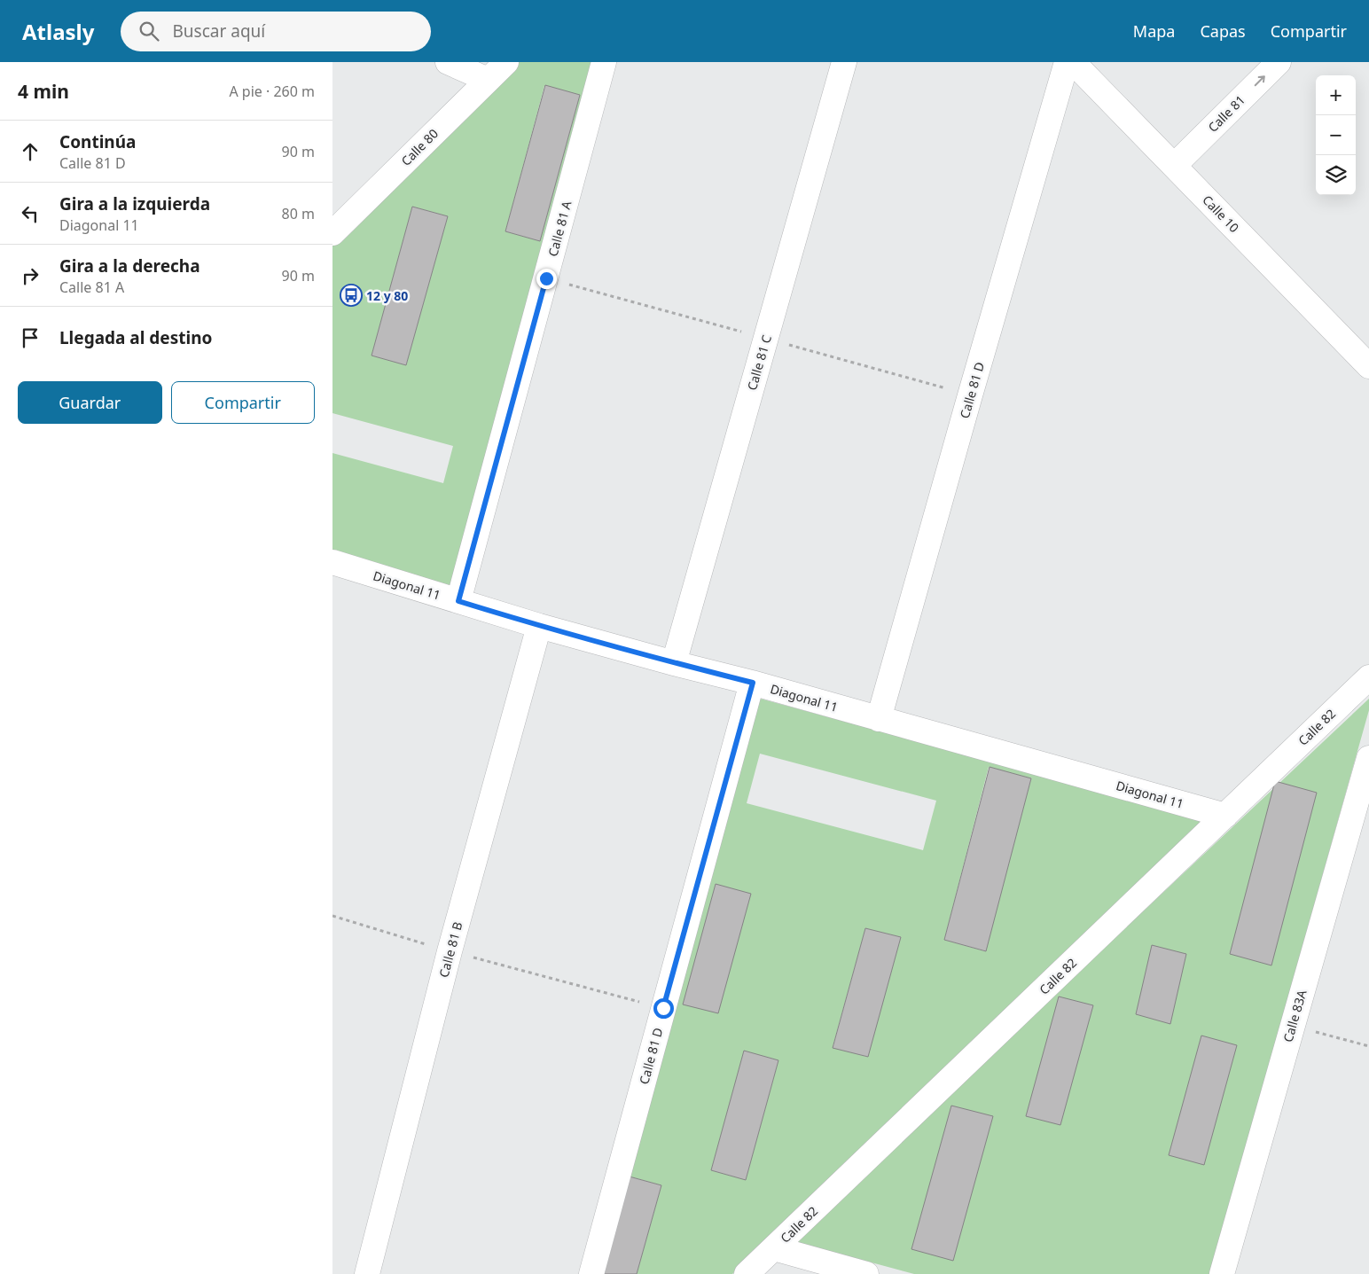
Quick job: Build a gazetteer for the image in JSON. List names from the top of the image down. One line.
{"streets":{"street":["Calle 81","Calle 80","Calle 10","Calle 81 A","Calle 81 C","Calle 81 D","Diagonal 11","Calle 82","Calle 81 B","Calle 83A"]},"crossings":[["Calle 81","Calle 10"],["Calle 81 A","Diagonal 11"],["Calle 81 C","Diagonal 11"],["Calle 81 D","Diagonal 11"],["Diagonal 11","Calle 82"],["Diagonal 11","Calle 81 B"]],"one_way":["Calle 81"],"places":{"bus stop":["12 y 80"]},"page":{"header":"Atlasly","search":"Buscar aquí","nav":["Mapa","Capas","Compartir"],"heading":["4 min","A pie · 260 m"],"map_buttons":["+","−"],"list":[["Continúa","Calle 81 D","90 m"],["Gira a la izquierda","Diagonal 11","80 m"],["Gira a la derecha","Calle 81 A","90 m"],"Llegada al destino"],"buttons":["Guardar","Compartir"]}}
